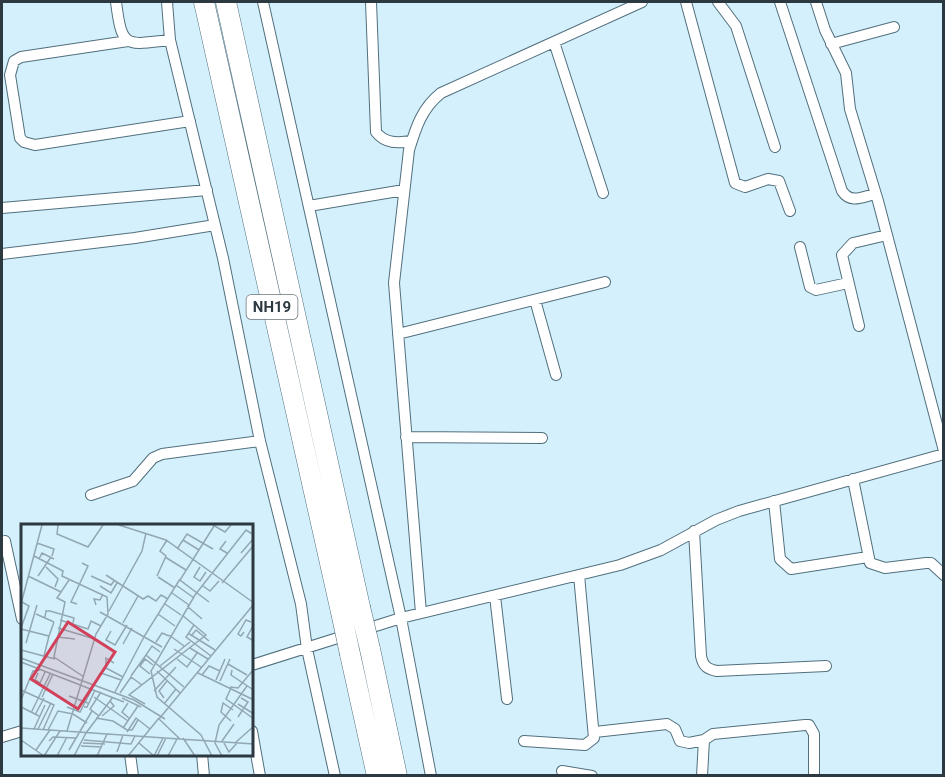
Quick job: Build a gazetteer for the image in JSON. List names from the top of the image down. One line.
{"streets":{"highway":["NH19"]}}
